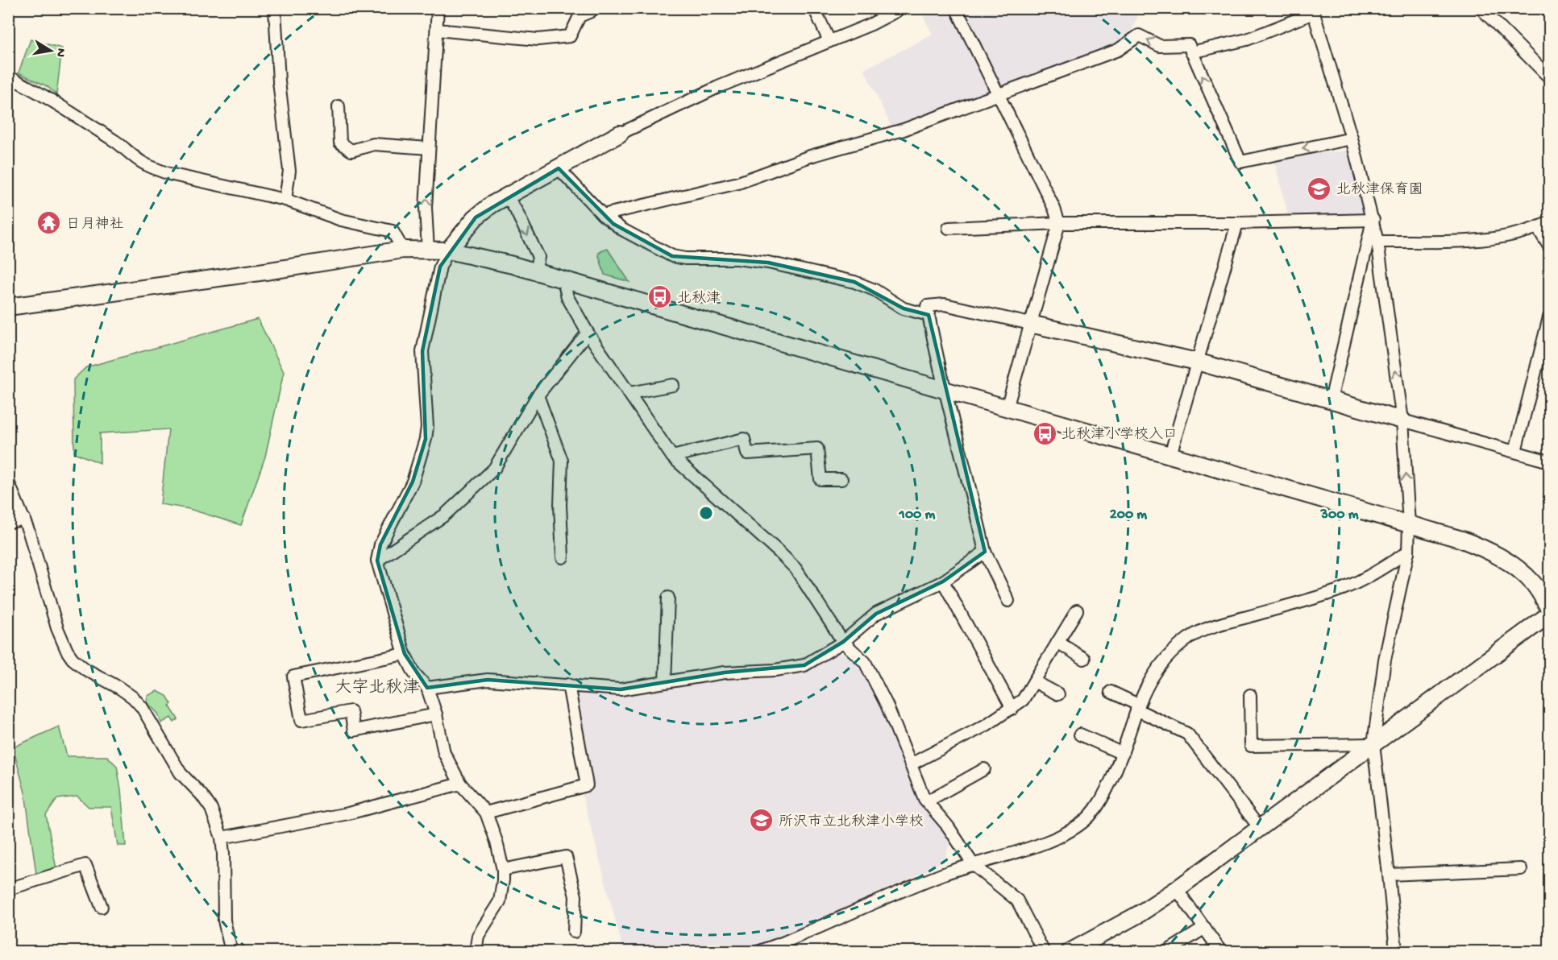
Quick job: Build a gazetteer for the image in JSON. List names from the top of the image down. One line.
{"districts":["大字北秋津"],"places":{"school or university":["北秋津保育園","所沢市立北秋津小学校"],"temple":["日月神社"],"bus stop":["北秋津","北秋津小学校入口"]},"north":"right","rings":["100 m","200 m","300 m"]}
